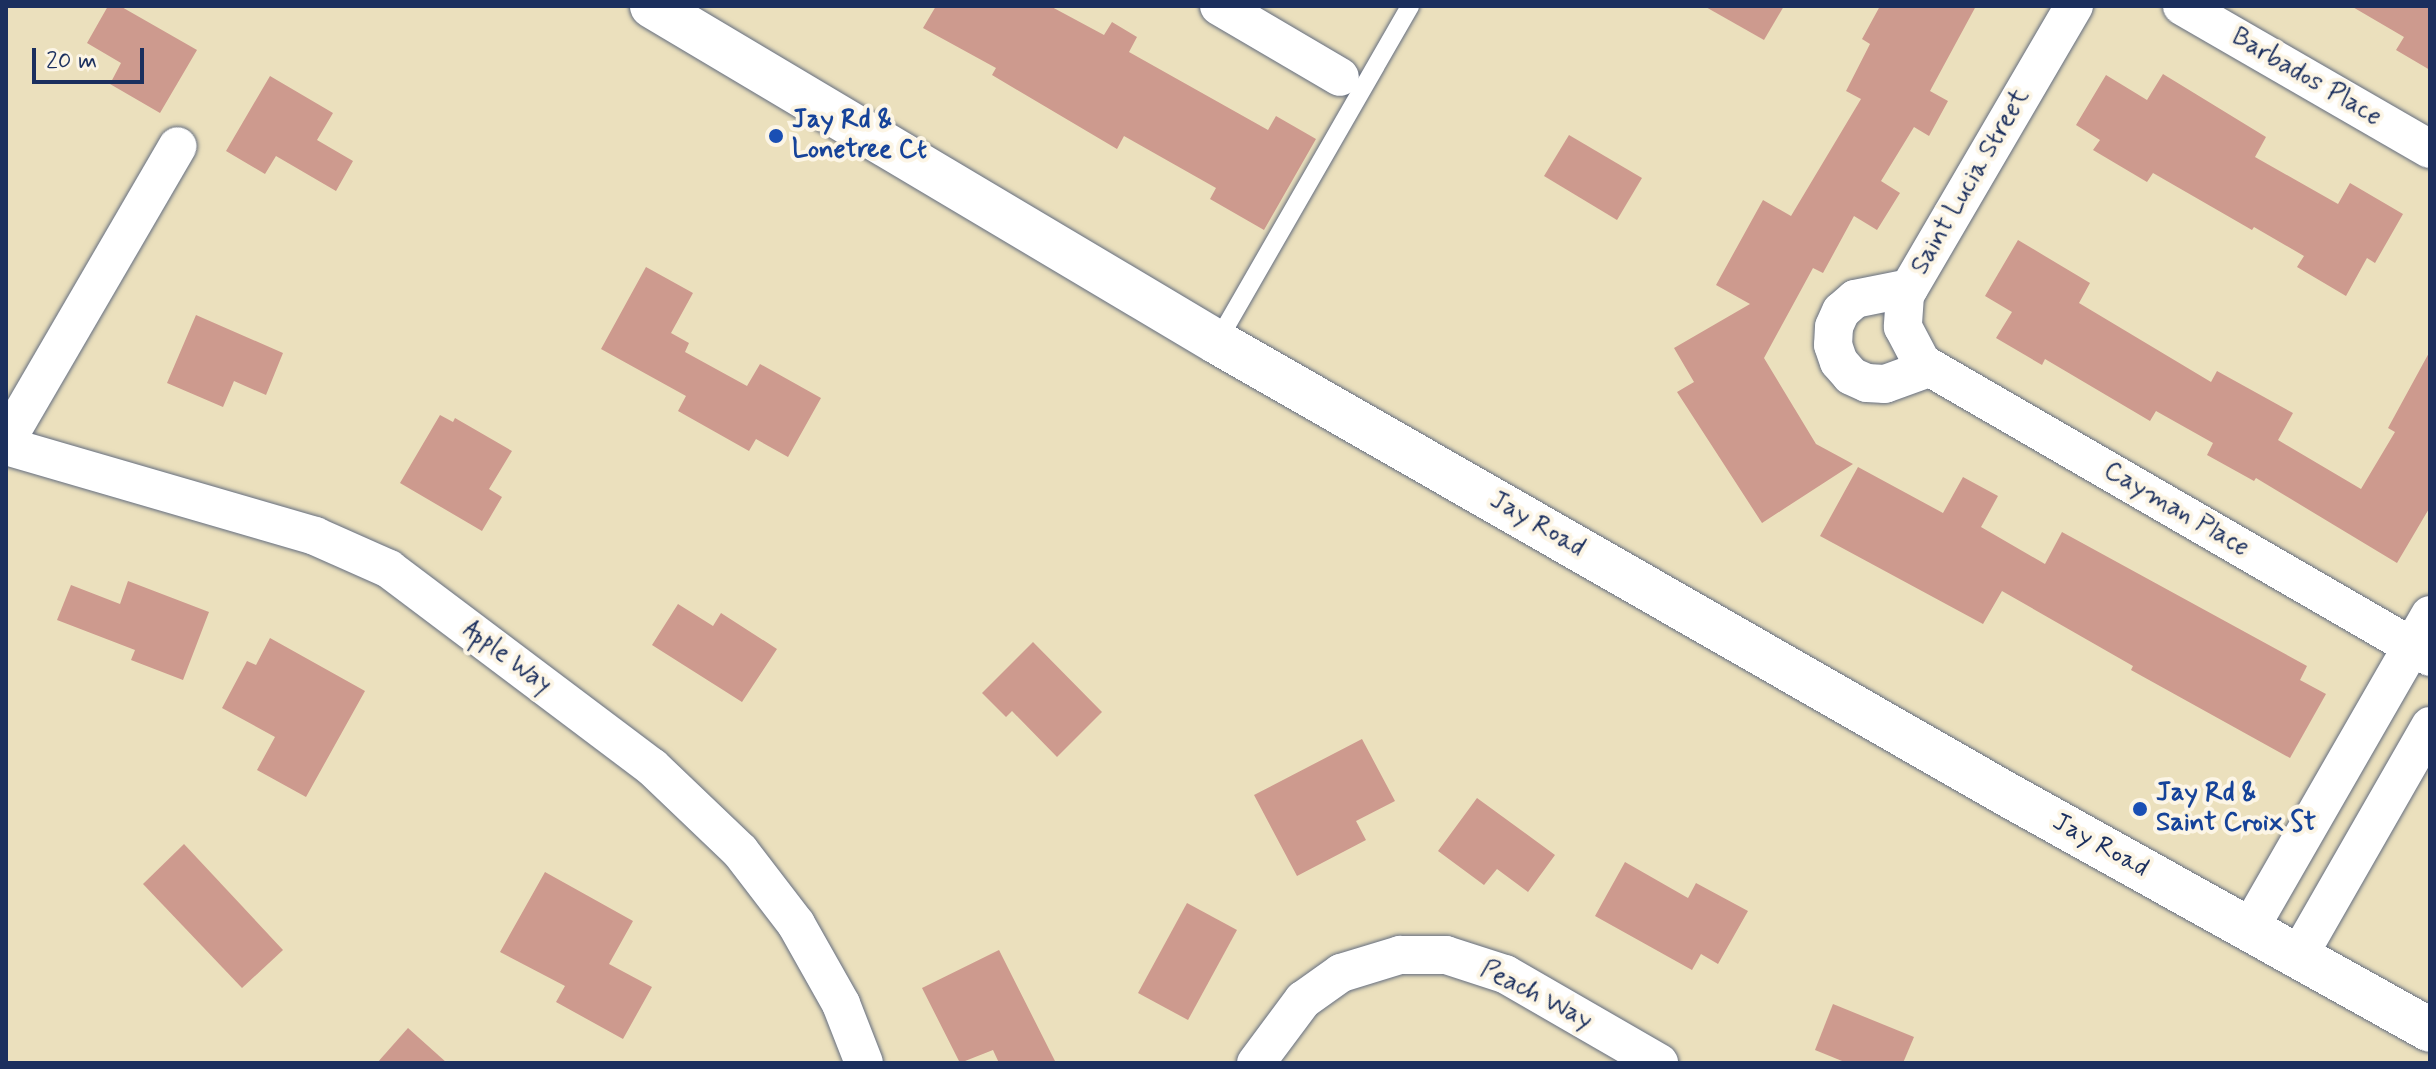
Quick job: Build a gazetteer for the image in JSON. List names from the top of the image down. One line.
{"streets":{"street":["Barbados Place","Saint Lucia Street","Cayman Place","Jay Road","Apple Way","Peach Way"]},"crossings":[["Saint Lucia Street","Cayman Place"]],"places":["Jay Rd & Lonetree Ct","Jay Rd & Saint Croix St"],"scale_bar":"20 m"}
